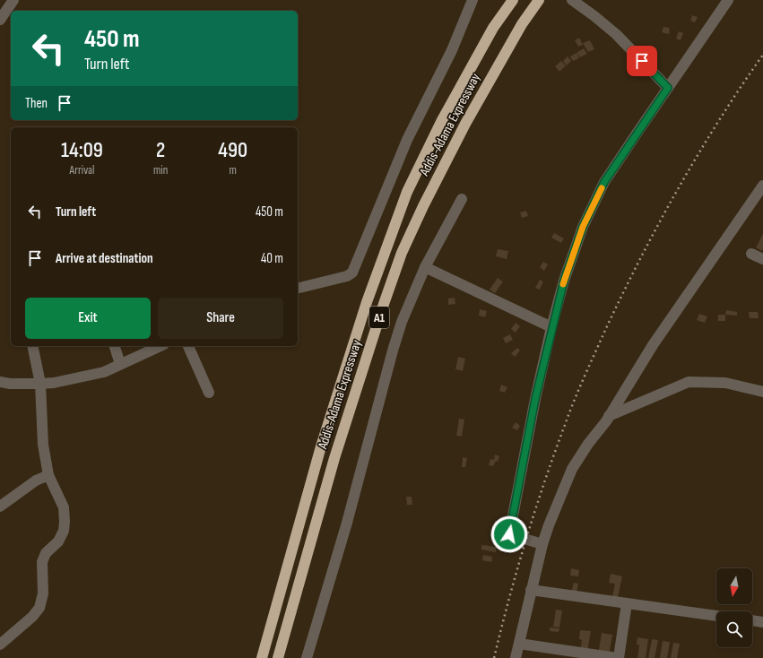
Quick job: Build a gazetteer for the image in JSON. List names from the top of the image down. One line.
{"streets":{"highway":["Addis-Adama Expressway","A1"]},"north":"bottom","page":{"turn":["450 m","Turn left"],"then":"Then","eta":["14:09","Arrival","2","min","490","m"],"list":[{"name":"Turn left","value":"450 m"},{"name":"Arrive at destination","value":"40 m"}],"buttons":["Exit","Share"]}}
